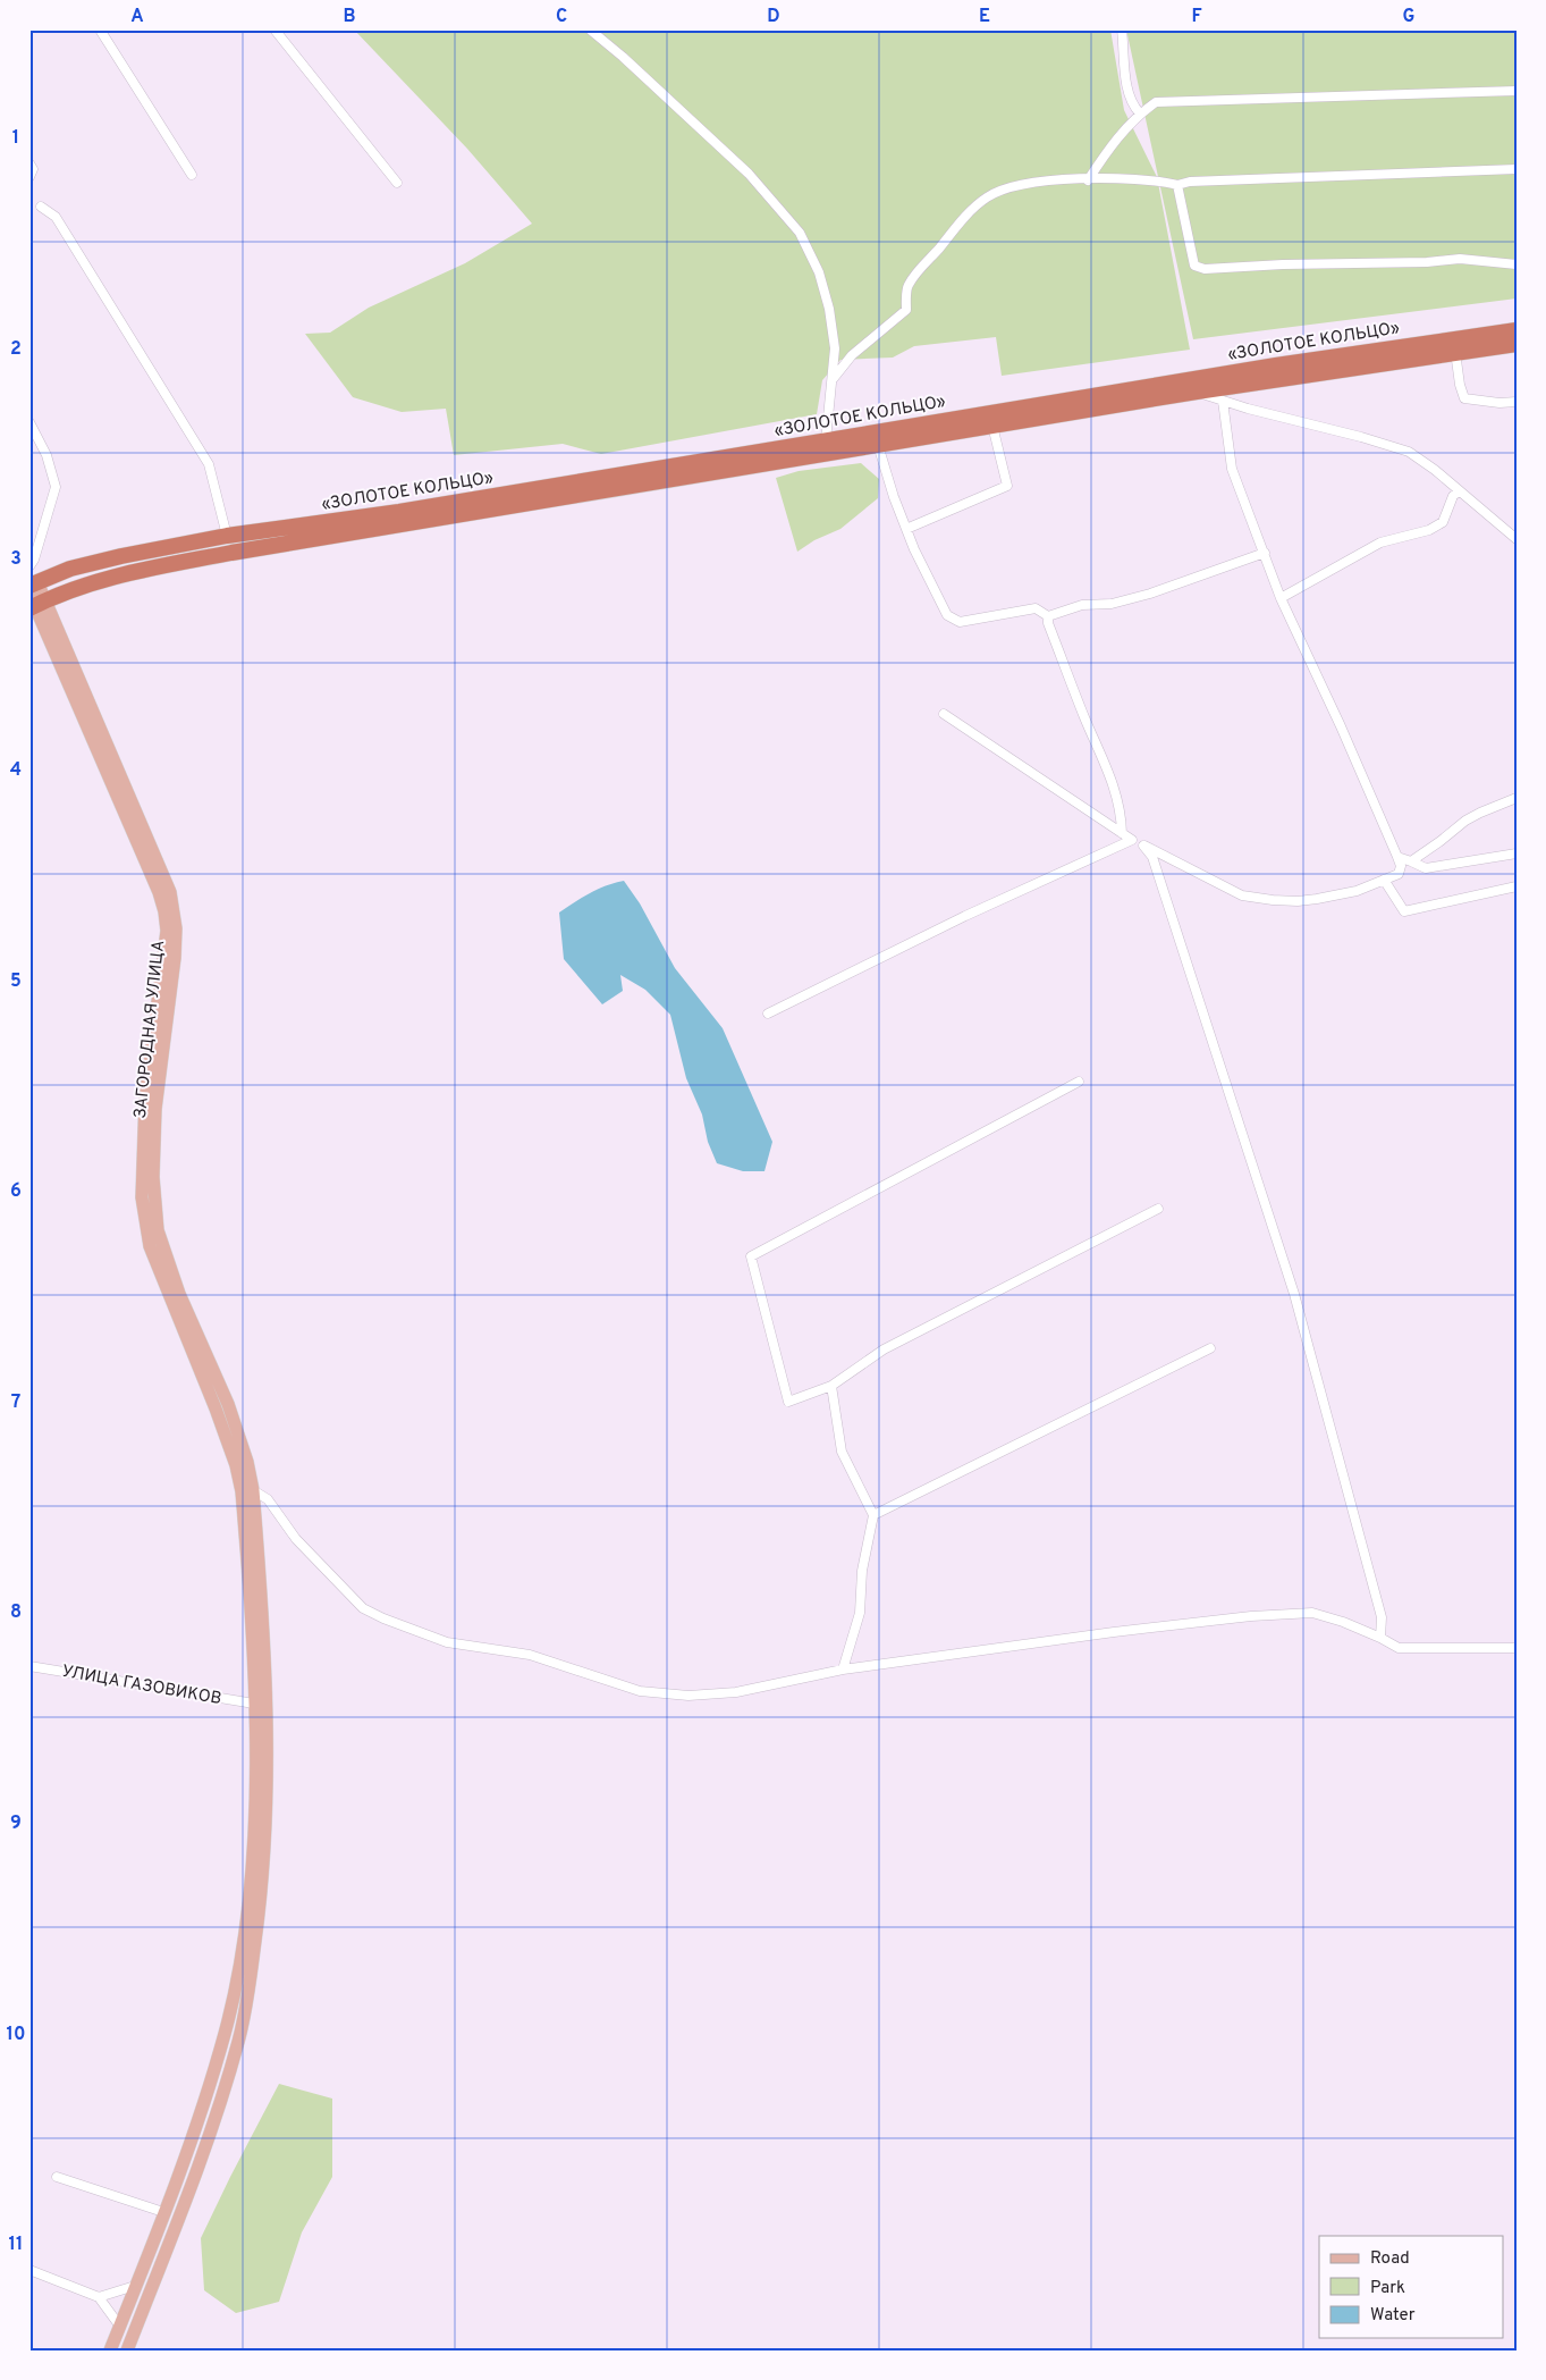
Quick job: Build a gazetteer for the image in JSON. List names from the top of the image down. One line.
{"streets":{"highway":["«ЗОЛОТОЕ КОЛЬЦО»"],"main road":["ЗАГОРОДНАЯ УЛИЦА"],"street":["УЛИЦА ГАЗОВИКОВ"]},"crossings":[["«ЗОЛОТОЕ КОЛЬЦО»","ЗАГОРОДНАЯ УЛИЦА"]],"legend":["Road","Park","Water"],"grid":{"columns":["A","B","C","D","E","F","G"],"rows":["1","2","3","4","5","6","7","8","9","10","11"]}}
